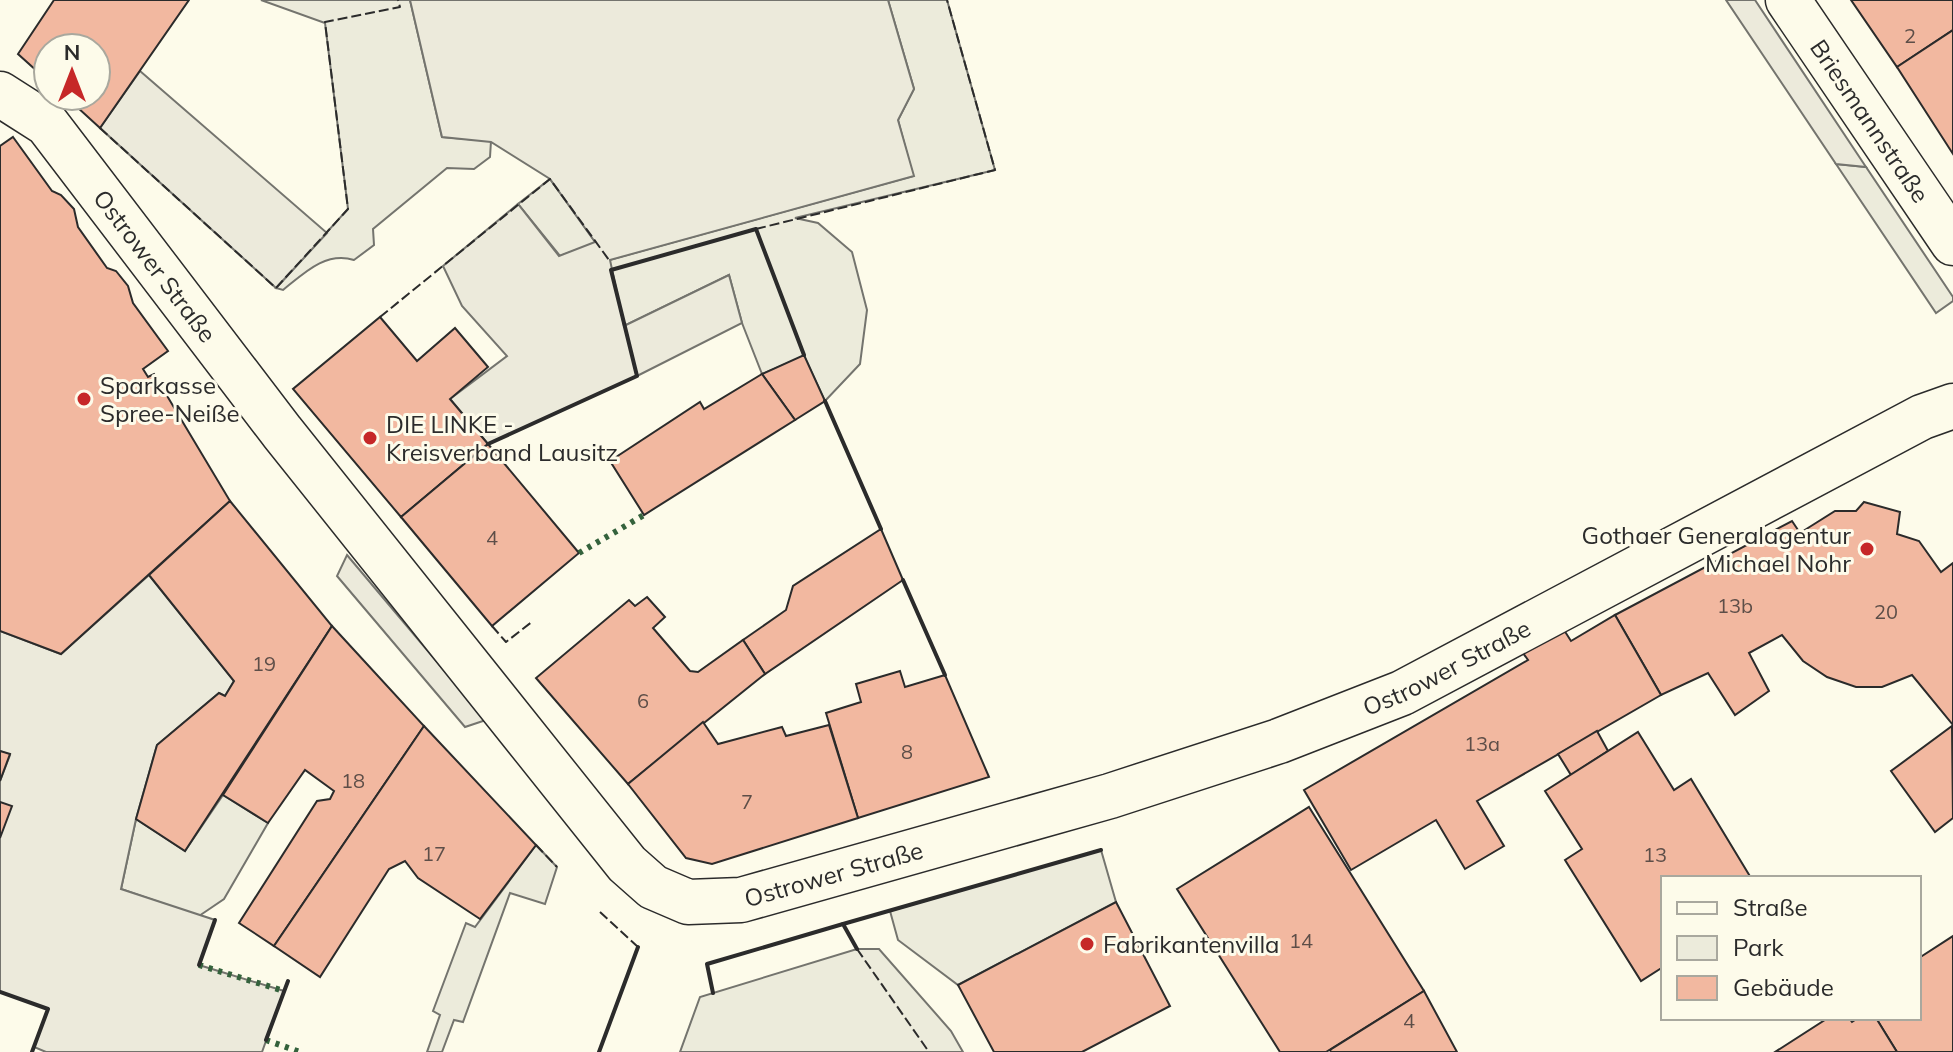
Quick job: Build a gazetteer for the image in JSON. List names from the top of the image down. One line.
{"streets":{"street":["Briesmannstraße","Ostrower Straße"]},"places":["Sparkasse Spree-Neiße","DIE LINKE - Kreisverband Lausitz","Gothaer Generalagentur Michael Nohr","Fabrikantenvilla"],"house_numbers":["2","4","13b","20","19","6","13a","8","18","7","17","13","14","4"],"legend":["Straße","Park","Gebäude"],"north":"top"}
